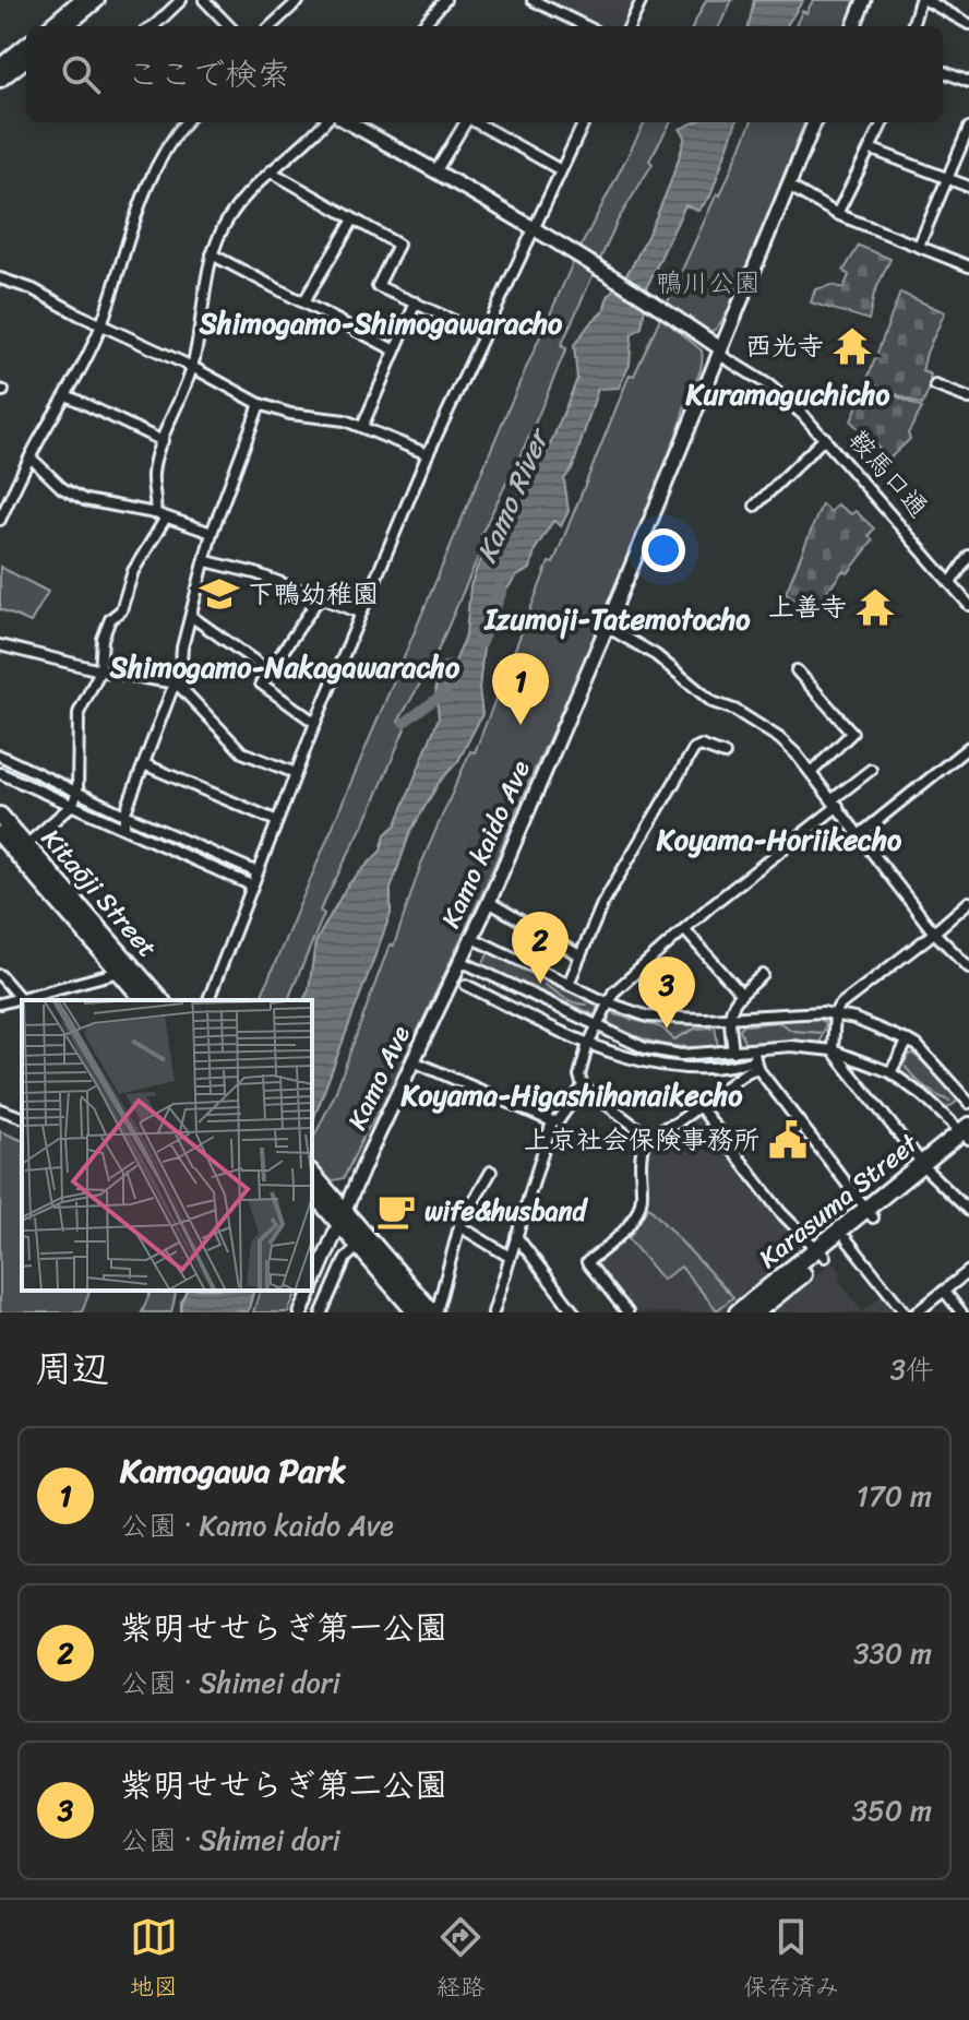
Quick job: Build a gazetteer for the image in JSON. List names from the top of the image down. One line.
{"streets":{"highway":["Kitaōji Street","Karasuma Street"],"street":["鞍馬口通","Kamo kaido Ave","Kamo Ave"]},"crossings":[["鞍馬口通","Kamo kaido Ave"],["Kamo kaido Ave","Kamo Ave"]],"districts":["Shimogamo-Shimogawaracho","Kuramaguchicho","Izumoji-Tatemotocho","Shimogamo-Nakagawaracho","Koyama-Horiikecho","Koyama-Higashihanaikecho"],"water":["Kamo River"],"parks":["鴨川公園"],"places":{"temple":["西光寺","上善寺"],"school or university":["下鴨幼稚園"],"public building":["上京社会保険事務所"],"cafe":["wife&husband"]},"page":{"search":"ここで検索","pins":["1","2","3"],"heading":["周辺","3件"],"list":[{"mark":"1","name":"Kamogawa Park","note":"公園 · Kamo kaido Ave","value":"170 m"},{"mark":"2","name":"紫明せせらぎ第一公園","note":"公園 · Shimei dori","value":"330 m"},{"mark":"3","name":"紫明せせらぎ第二公園","note":"公園 · Shimei dori","value":"350 m"}],"nav":["地図","経路","保存済み"]}}
